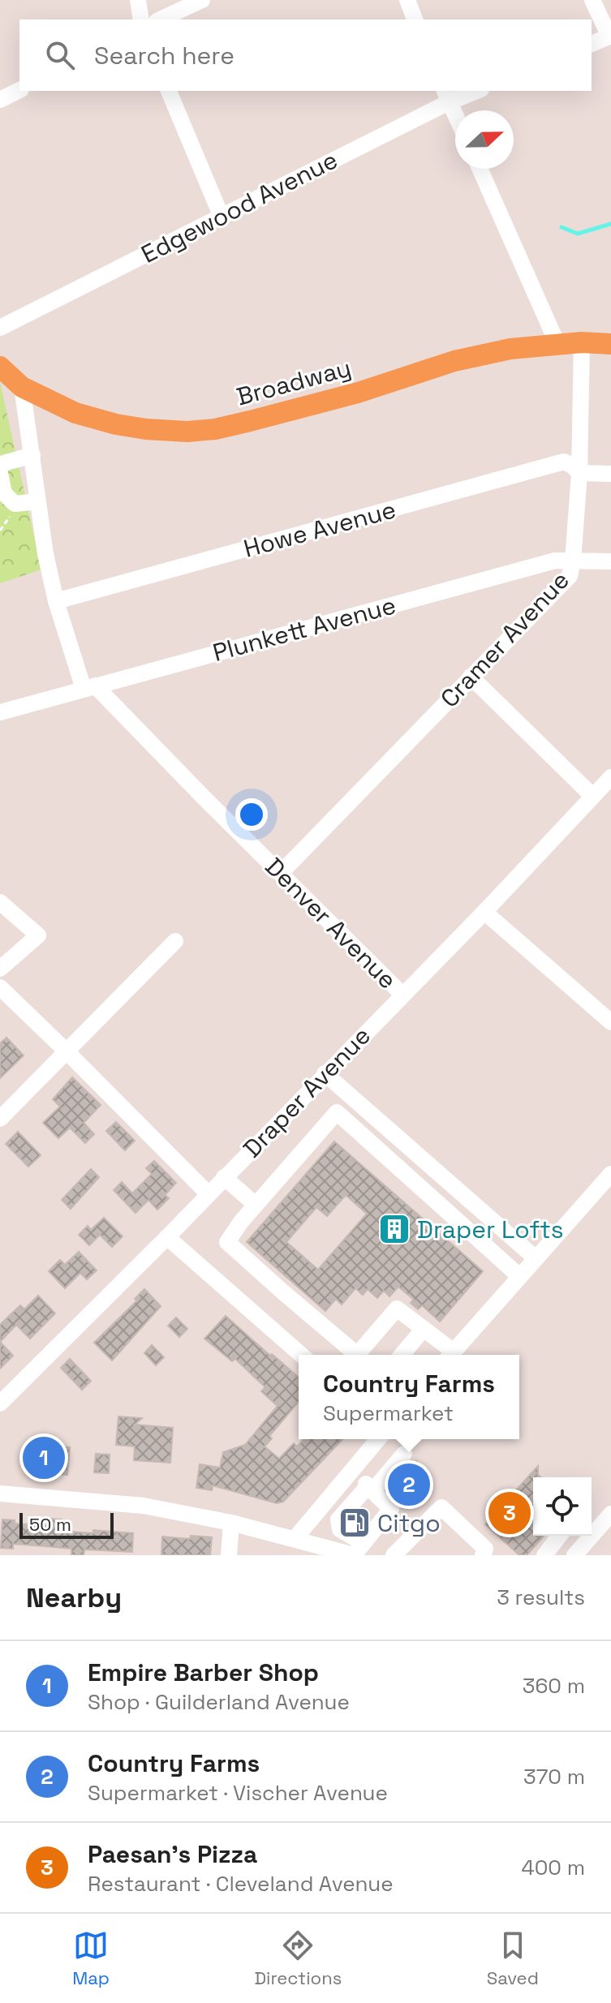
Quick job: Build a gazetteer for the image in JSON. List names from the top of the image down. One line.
{"streets":{"main road":["Broadway"],"street":["Edgewood Avenue","Howe Avenue","Plunkett Avenue","Cramer Avenue","Denver Avenue","Draper Avenue"]},"crossings":[["Broadway","Cramer Avenue"],["Broadway","Denver Avenue"],["Howe Avenue","Cramer Avenue"],["Howe Avenue","Denver Avenue"],["Plunkett Avenue","Cramer Avenue"],["Plunkett Avenue","Denver Avenue"],["Cramer Avenue","Denver Avenue"],["Denver Avenue","Draper Avenue"]],"places":{"building":["Draper Lofts"],"fuel station":["Citgo"]},"scale_bar":"50 m","north":"right","page":{"search":"Search here","popup":["Country Farms","Supermarket"],"pins":["1","2","3"],"scale":"50 m","heading":["Nearby","3 results"],"list":[{"mark":"1","name":"Empire Barber Shop","note":"Shop · Guilderland Avenue","value":"360 m"},{"mark":"2","name":"Country Farms","note":"Supermarket · Vischer Avenue","value":"370 m"},{"mark":"3","name":"Paesan's Pizza","note":"Restaurant · Cleveland Avenue","value":"400 m"}],"nav":["Map","Directions","Saved"]}}
